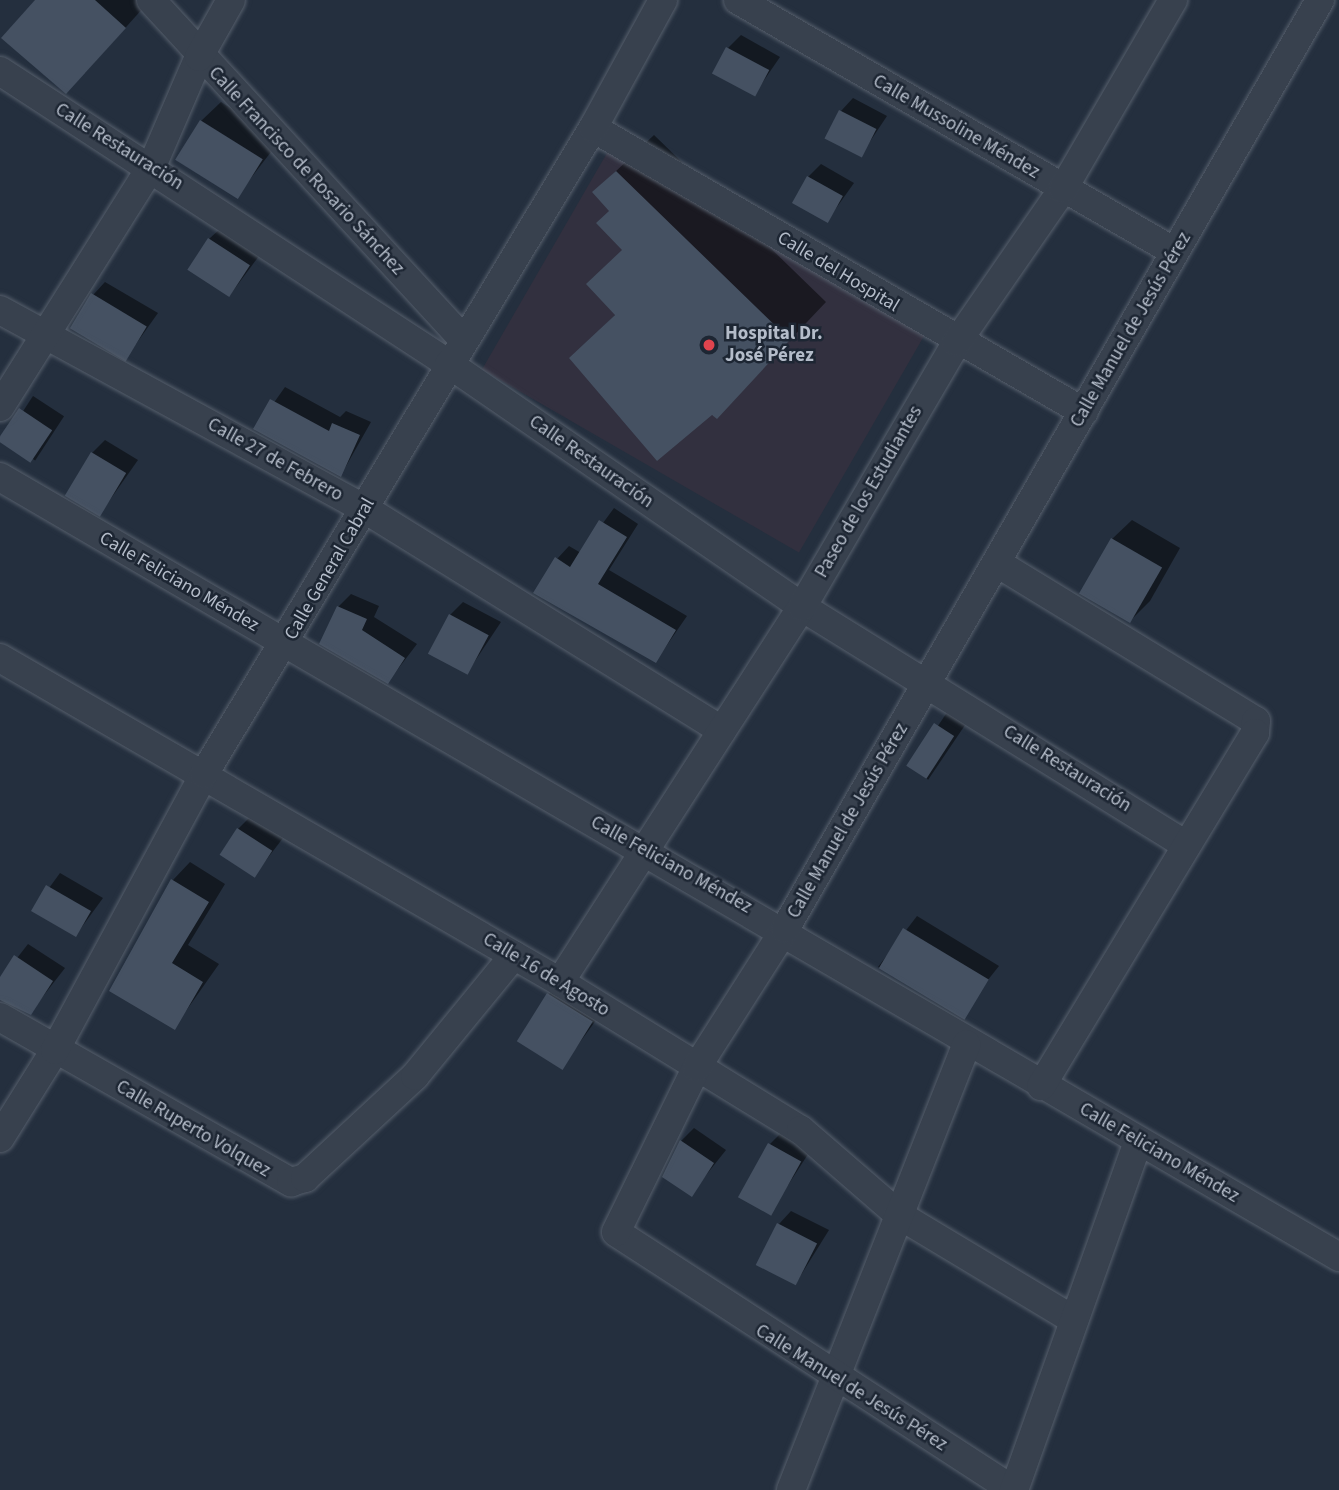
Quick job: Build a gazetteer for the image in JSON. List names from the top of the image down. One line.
{"streets":{"street":["Calle Mussoline Méndez","Calle Restauración","Calle Francisco de Rosario Sánchez","Calle del Hospital","Calle Manuel de Jesús Pérez","Calle 27 de Febrero","Paseo de los Estudiantes","Calle General Cabral","Calle Feliciano Méndez","Calle 16 de Agosto","Calle Ruperto Volquez"]},"crossings":[["Calle Mussoline Méndez","Calle Manuel de Jesús Pérez"],["Calle Mussoline Méndez","Paseo de los Estudiantes"],["Calle Restauración","Calle Manuel de Jesús Pérez"],["Calle Restauración","Paseo de los Estudiantes"],["Calle Restauración","Calle General Cabral"],["Calle Francisco de Rosario Sánchez","Calle General Cabral"],["Calle del Hospital","Calle Manuel de Jesús Pérez"],["Calle del Hospital","Paseo de los Estudiantes"],["Calle del Hospital","Calle General Cabral"],["Calle Manuel de Jesús Pérez","Calle Feliciano Méndez"],["Calle Manuel de Jesús Pérez","Calle 16 de Agosto"],["Calle 27 de Febrero","Paseo de los Estudiantes"],["Calle 27 de Febrero","Calle General Cabral"],["Paseo de los Estudiantes","Calle Feliciano Méndez"],["Paseo de los Estudiantes","Calle 16 de Agosto"],["Calle General Cabral","Calle Feliciano Méndez"],["Calle General Cabral","Calle 16 de Agosto"],["Calle General Cabral","Calle Ruperto Volquez"],["Calle 16 de Agosto","Calle Ruperto Volquez"]],"places":["Hospital Dr. José Pérez"]}
